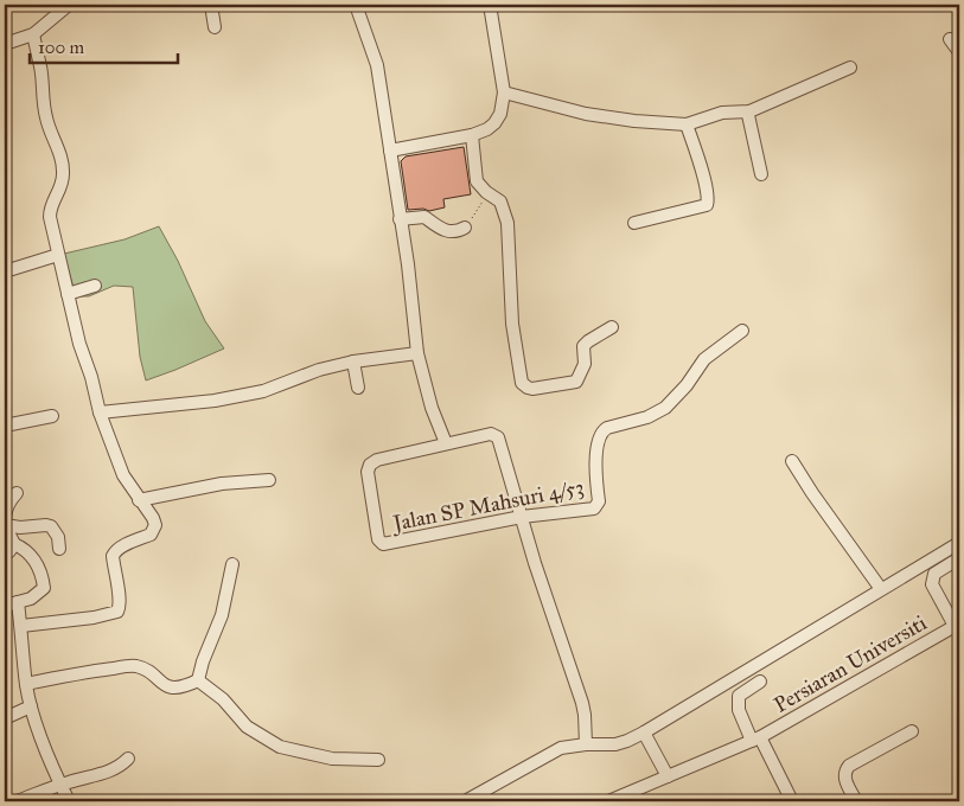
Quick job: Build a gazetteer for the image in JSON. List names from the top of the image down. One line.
{"streets":{"street":["Jalan SP Mahsuri 4/53","Persiaran Universiti"]},"scale_bar":"100 m"}
